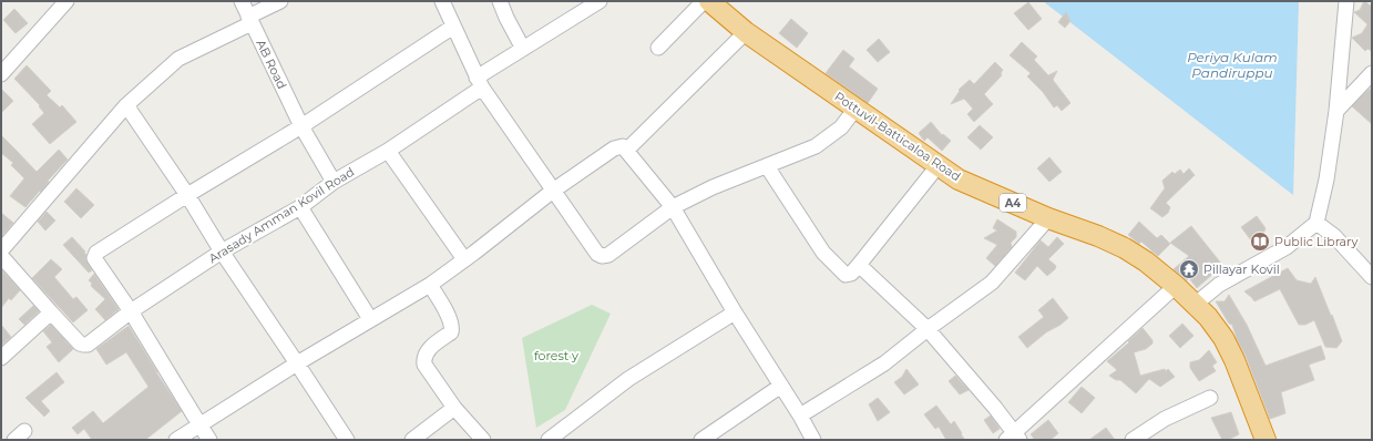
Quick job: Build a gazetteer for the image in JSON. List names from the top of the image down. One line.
{"streets":{"highway":["Pottuvil-Batticaloa Road","A4"],"street":["AB Road","Arasady Amman Kovil Road"]},"crossings":[["AB Road","Arasady Amman Kovil Road"]],"water":["Periya Kulam Pandiruppu"],"parks":["forest y"],"places":{"library":["Public Library"],"temple":["Pillayar Kovil"]}}
